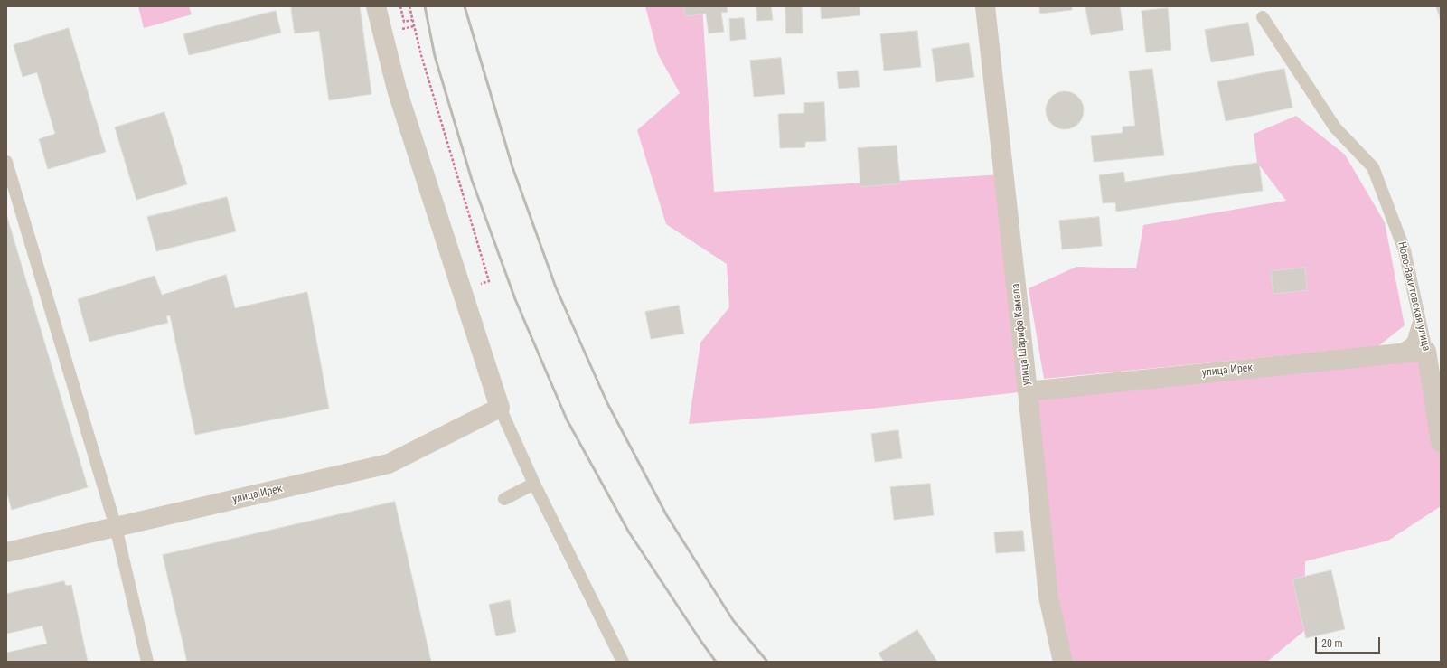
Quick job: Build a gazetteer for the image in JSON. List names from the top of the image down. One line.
{"streets":{"street":["Ново-Вахитовская улица","улица Шарифа Камала","улица Ирек"]},"crossings":[["Ново-Вахитовская улица","улица Ирек"],["улица Шарифа Камала","улица Ирек"]],"scale_bar":"20 m"}
